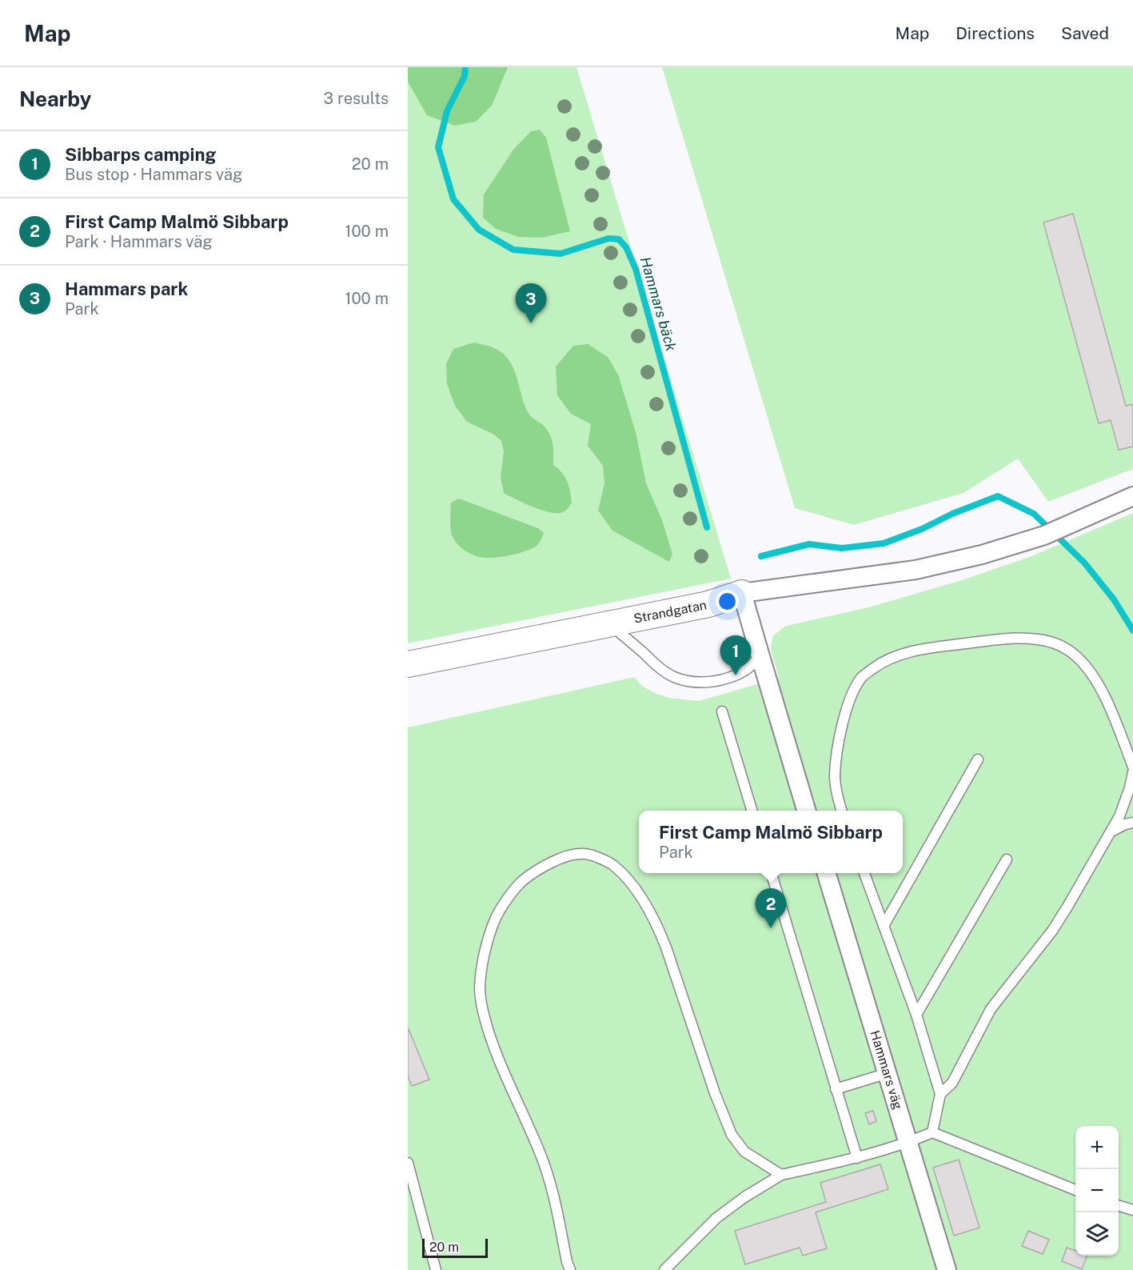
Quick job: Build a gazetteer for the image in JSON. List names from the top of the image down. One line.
{"streets":{"street":["Strandgatan","Hammars väg"]},"water":["Hammars bäck"],"scale_bar":"20 m","page":{"header":"Map","nav":["Map","Directions","Saved"],"heading":["Nearby","3 results"],"list":[{"mark":"1","name":"Sibbarps camping","note":"Bus stop · Hammars väg","value":"20 m"},{"mark":"2","name":"First Camp Malmö Sibbarp","note":"Park · Hammars väg","value":"100 m"},{"mark":"3","name":"Hammars park","note":"Park","value":"100 m"}],"pins":["3","1","2"],"popup":["First Camp Malmö Sibbarp","Park"],"map_buttons":["+","−"],"scale":"20 m"}}
